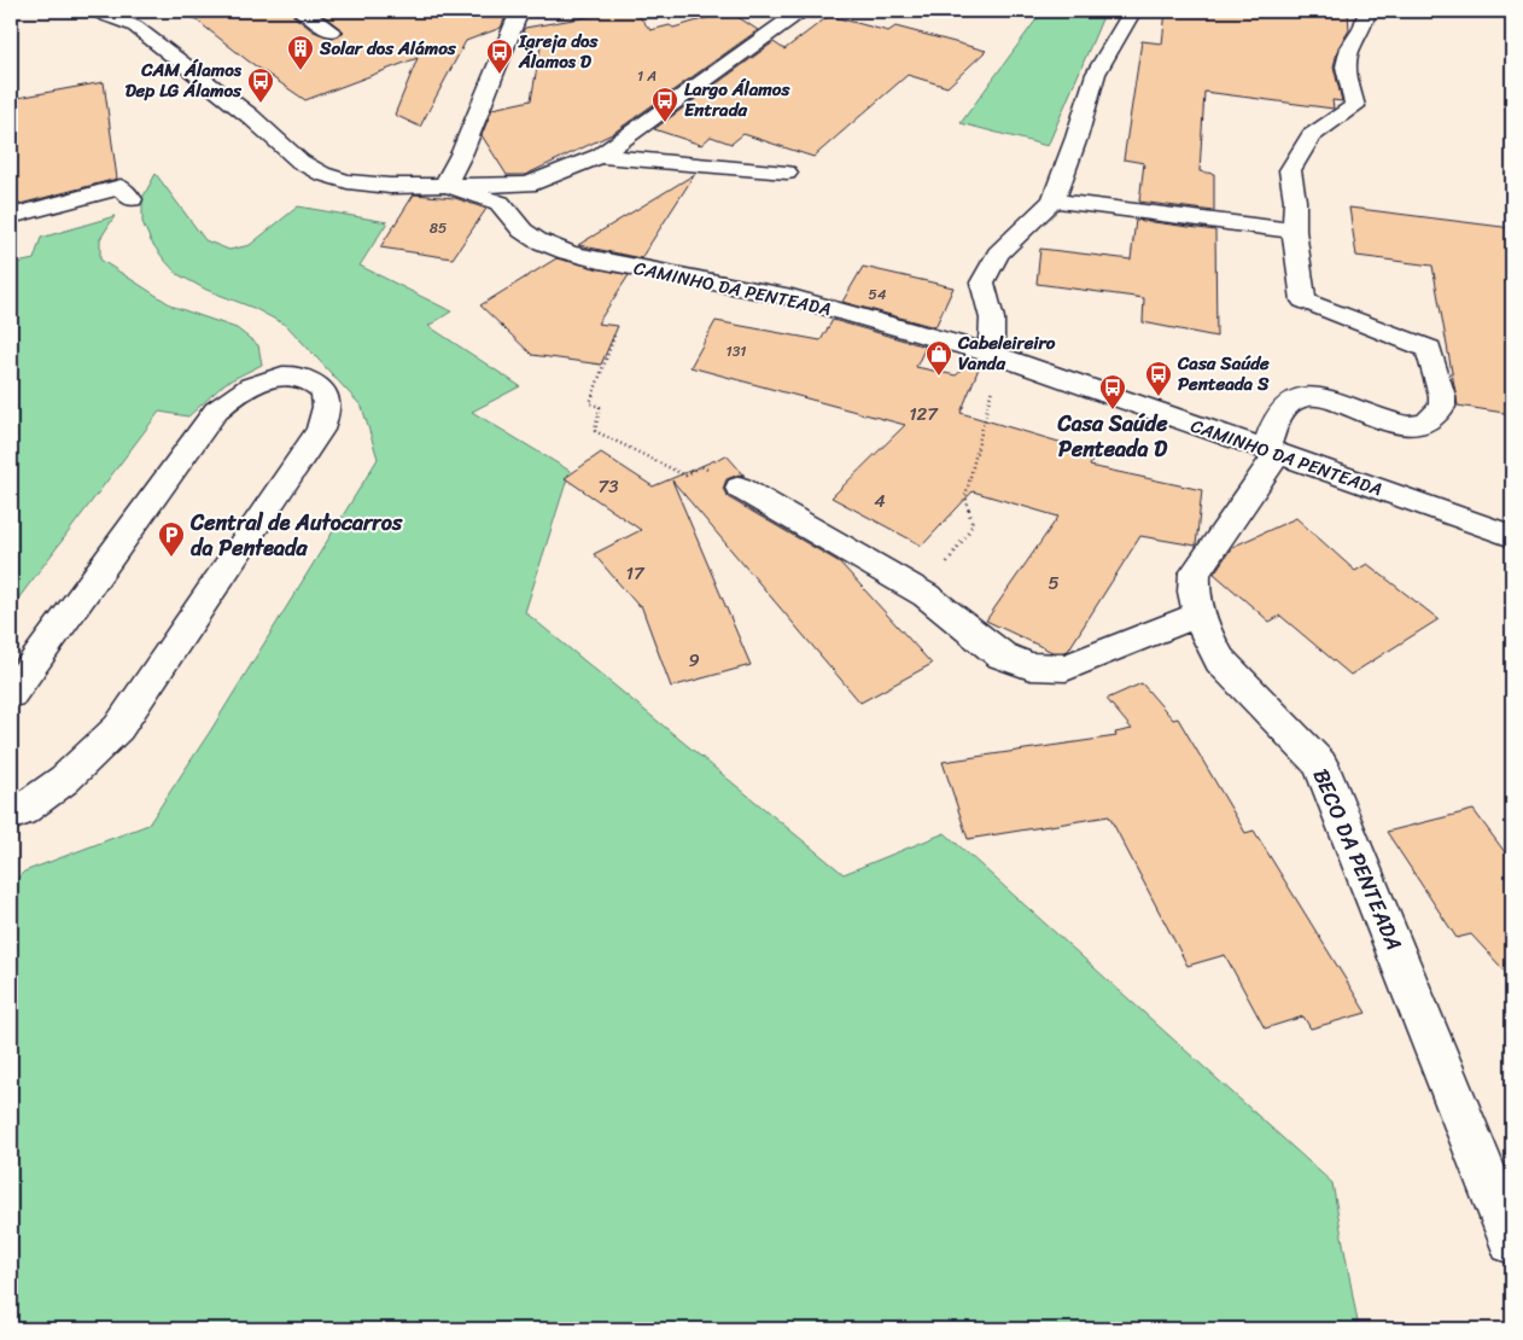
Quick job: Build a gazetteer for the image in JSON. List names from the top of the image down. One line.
{"streets":{"street":["CAMINHO DA PENTEADA","BECO DA PENTEADA"]},"crossings":[["CAMINHO DA PENTEADA","BECO DA PENTEADA"]],"places":{"building":["Solar dos Alámos"],"bus stop":["Igreja dos Álamos D","CAM Álamos Dep LG Álamos","Largo Álamos Entrada","Casa Saúde Penteada S","Casa Saúde Penteada D"],"shop":["Cabeleireiro Vanda"],"parking":["Central de Autocarros da Penteada"]},"house_numbers":["1 A","85","54","131","127","73","4","17","5","9"]}
